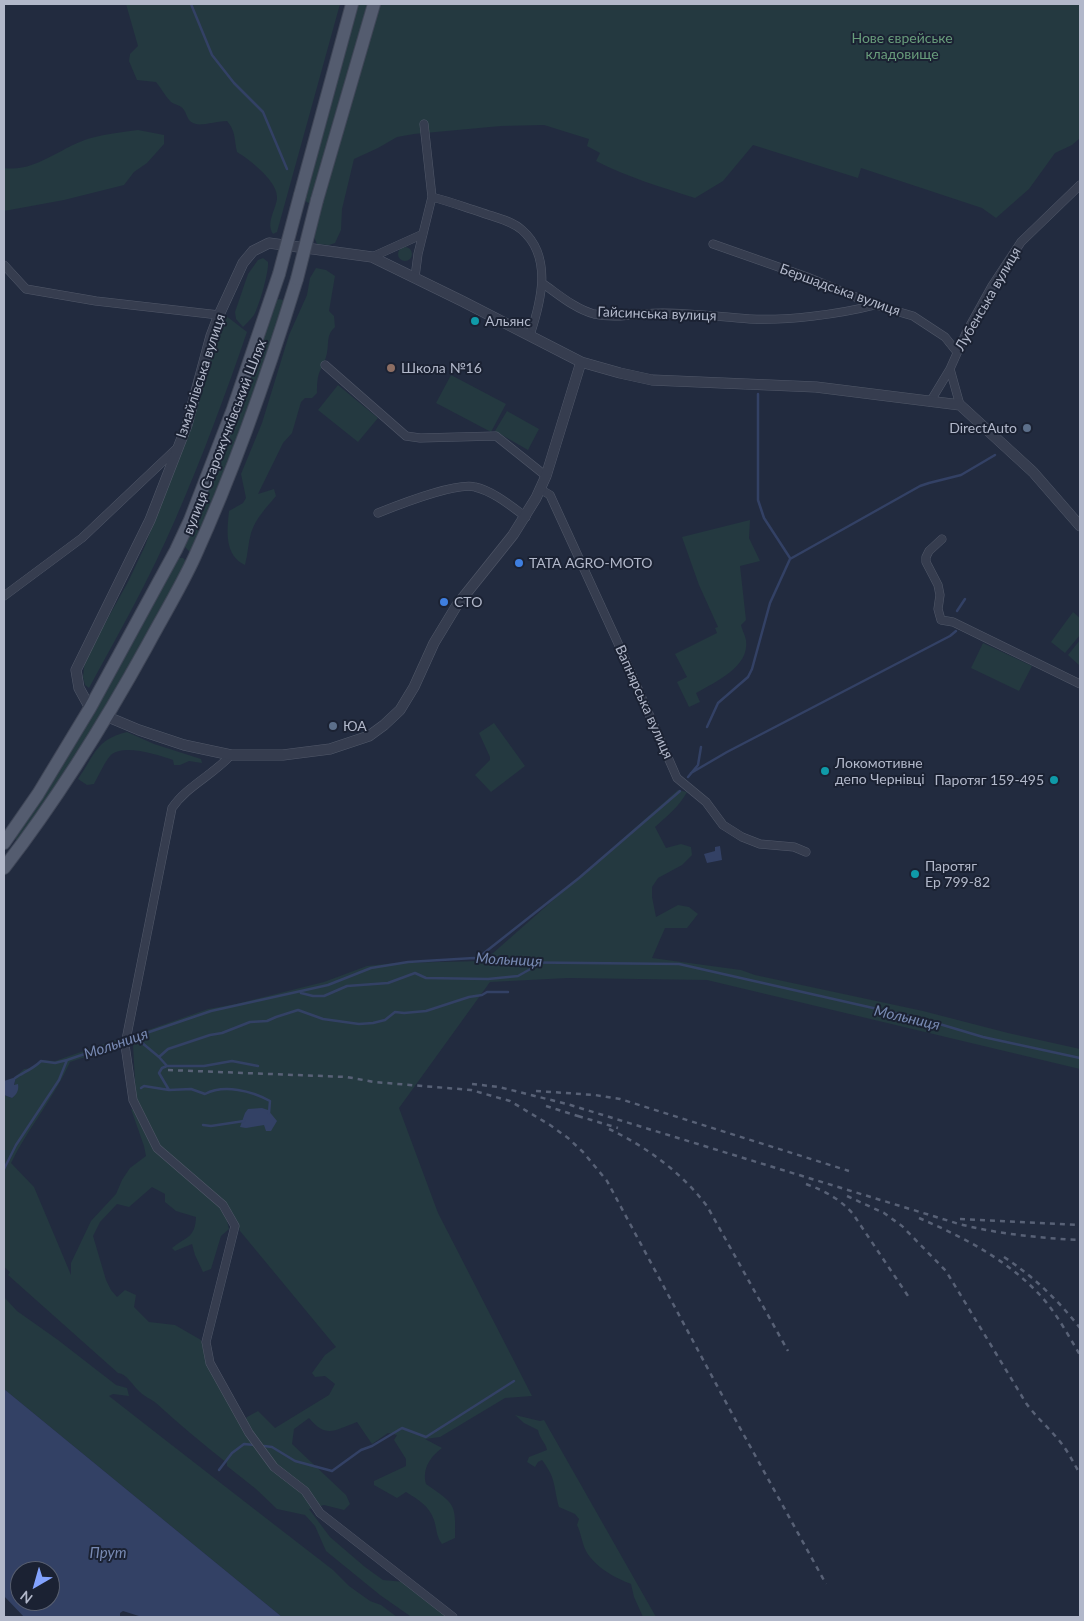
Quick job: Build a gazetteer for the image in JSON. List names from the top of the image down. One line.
{"streets":{"main road":["вулиця Старожучківський Шлях"],"street":["Бершадська вулиця","Лубенська вулиця","Гайсинська вулиця","Ізмайлівська вулиця","Вапнярська вулиця"]},"crossings":[["Бершадська вулиця","Лубенська вулиця"],["Бершадська вулиця","Гайсинська вулиця"]],"water":["Мольниця","Прут"],"parks":["Нове єврейське кладовище"],"places":["Альянс","Школа №16","DirectAuto","TATA AGRO-MOTO","СТО","ЮА","Локомотивне депо Чернівці","Паротяг 159-495","Паротяг Ер 799-82"],"north":"bottom left"}
